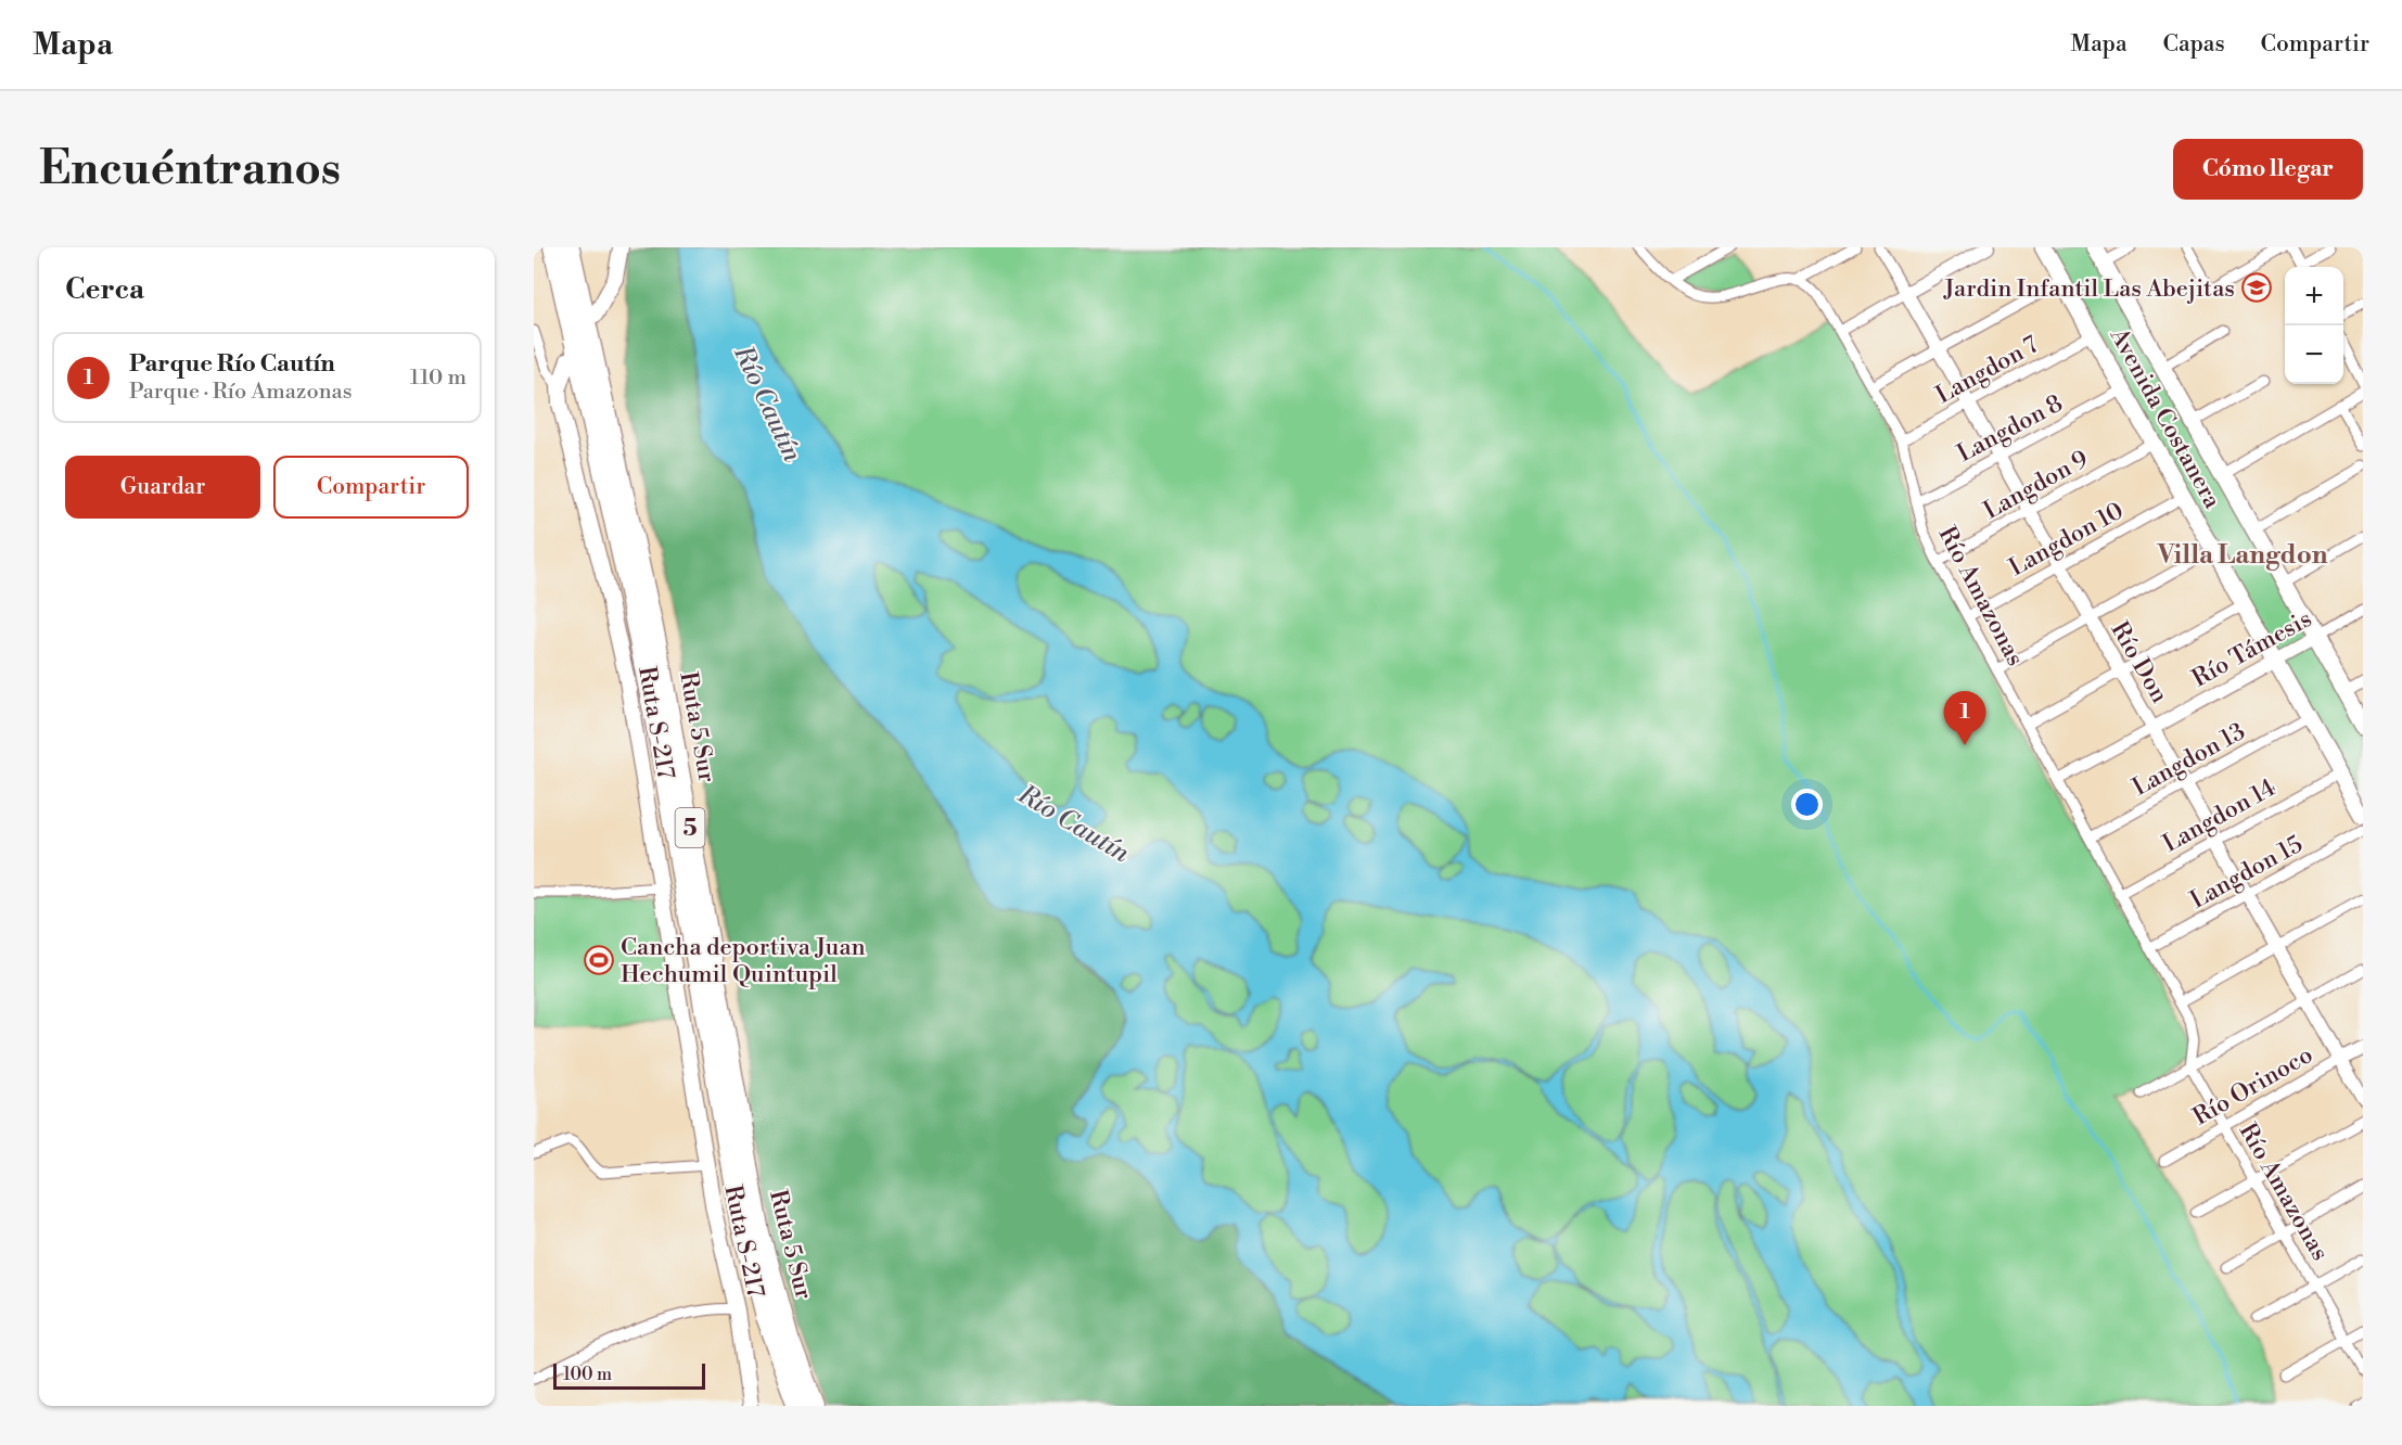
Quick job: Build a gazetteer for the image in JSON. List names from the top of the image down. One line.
{"streets":{"highway":["Ruta 5 Sur","5"],"main road":["Avenida Costanera","Ruta S-217"],"street":["Langdon 7","Langdon 8","Langdon 9","Langdon 10","Río Amazonas","Río Támesis","Río Don","Langdon 13","Langdon 14","Langdon 15","Río Orinoco"]},"crossings":[["Langdon 7","Avenida Costanera"],["Langdon 7","Río Amazonas"],["Langdon 7","Río Don"],["Avenida Costanera","Langdon 8"],["Avenida Costanera","Langdon 9"],["Avenida Costanera","Langdon 10"],["Avenida Costanera","Río Támesis"],["Avenida Costanera","Langdon 13"],["Avenida Costanera","Langdon 14"],["Langdon 8","Río Amazonas"],["Langdon 8","Río Don"],["Langdon 9","Río Amazonas"],["Langdon 9","Río Don"],["Langdon 10","Río Amazonas"],["Langdon 10","Río Don"],["Río Amazonas","Río Támesis"],["Río Amazonas","Langdon 13"],["Río Amazonas","Langdon 14"],["Río Amazonas","Langdon 15"],["Río Amazonas","Río Orinoco"],["Río Támesis","Río Don"],["Río Don","Langdon 13"],["Río Don","Langdon 14"],["Río Don","Langdon 15"],["Río Don","Río Orinoco"]],"districts":["Villa Langdon"],"water":["Río Cautín"],"places":{"school or university":["Jardin Infantil Las Abejitas"],"sports":["Cancha deportiva Juan Hechumil Quintupil"]},"scale_bar":"100 m","page":{"header":"Mapa","nav":["Mapa","Capas","Compartir"],"buttons":["Cómo llegar",["Guardar","Compartir"]],"title":"Encuéntranos","heading":"Cerca","map_buttons":["+","−"],"list":[{"mark":"1","name":"Parque Río Cautín","note":"Parque · Río Amazonas","value":"110 m"}],"pins":"1","scale":"100 m"}}
